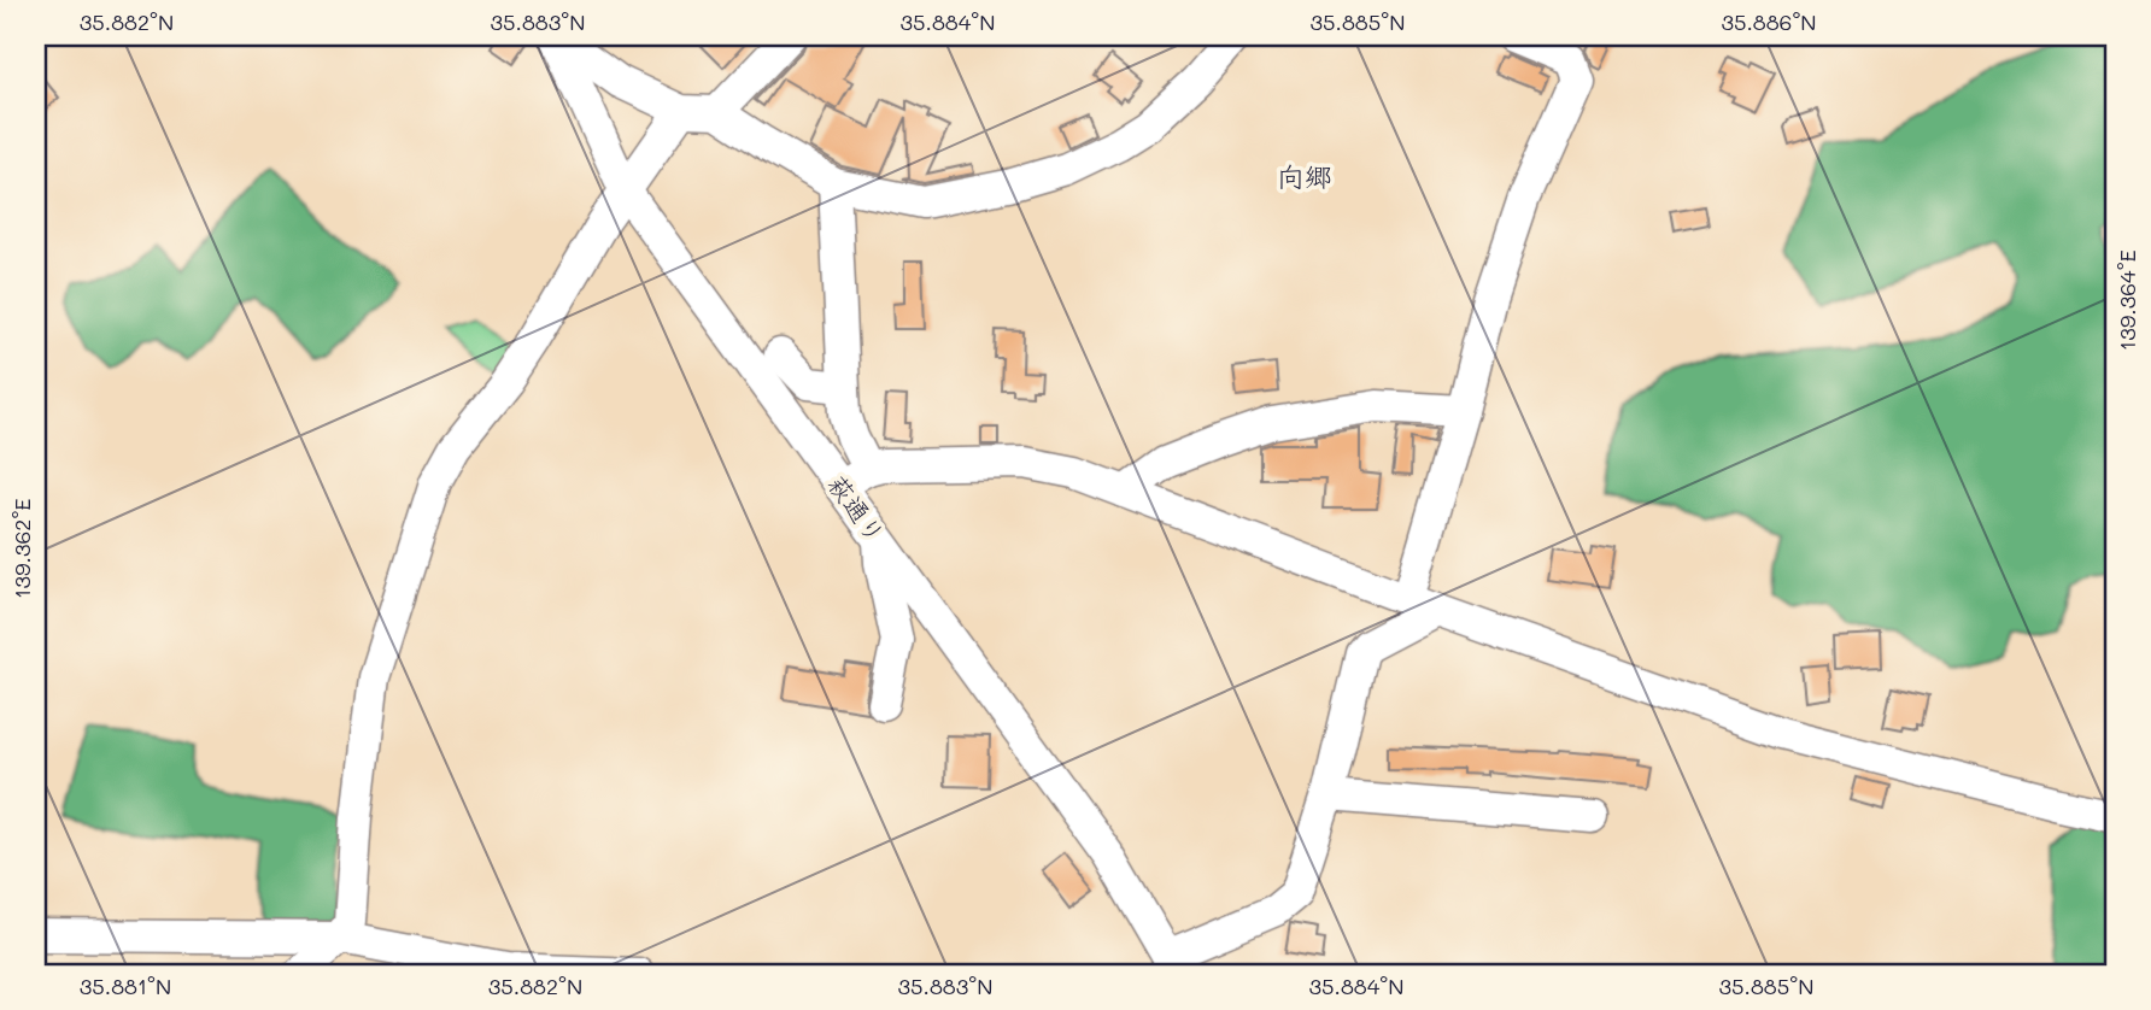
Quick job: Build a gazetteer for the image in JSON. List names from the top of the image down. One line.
{"streets":{"street":["萩通り"]},"districts":["向郷"],"coordinates":["35.882°N","35.883°N","35.884°N","35.885°N","35.886°N","139.364°E","139.362°E","35.881°N"]}
